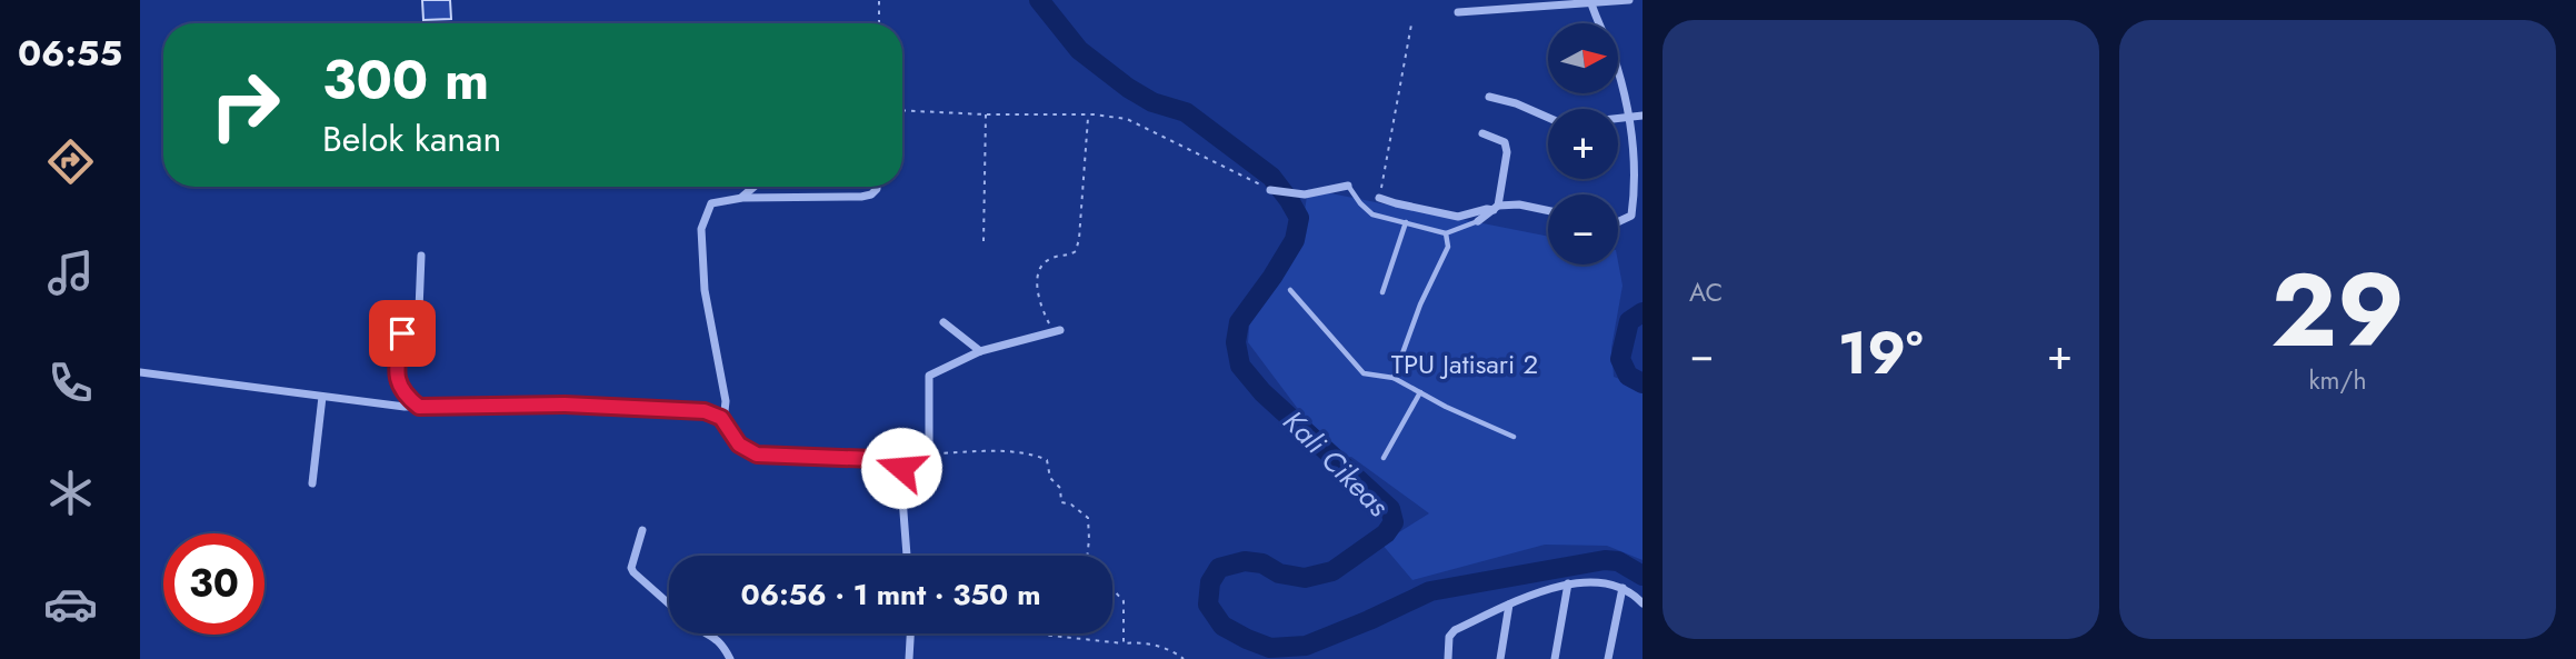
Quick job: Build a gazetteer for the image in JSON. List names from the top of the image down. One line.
{"water":["Kali Cikeas"],"parks":["TPU Jatisari 2"],"north":"right","page":{"tabs":"06:55","tile":["AC",["29","km/h"]],"map_buttons":["+","−"],"turn":["300 m","Belok kanan"],"heat":["−","19°","+"],"limit":"30","trip":"06:56 · 1 mnt · 350 m"}}
